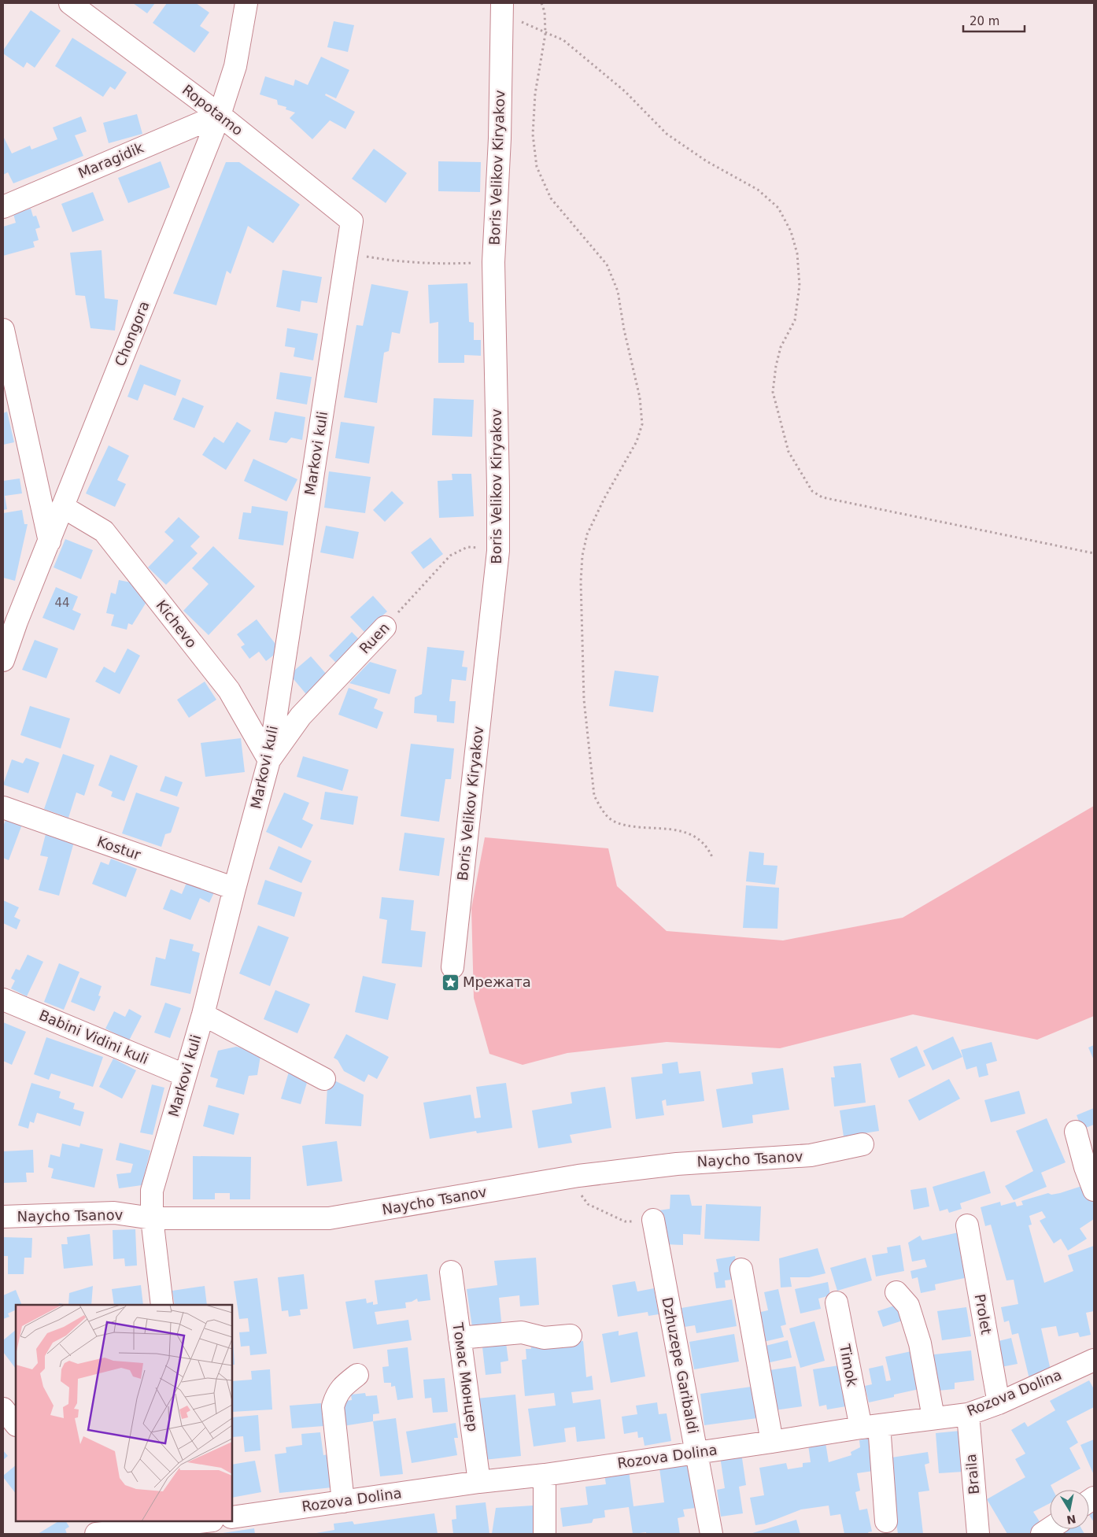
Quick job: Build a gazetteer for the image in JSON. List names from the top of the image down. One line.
{"streets":{"street":["Ropotamo","Maragidik","Boris Velikov Kiryakov","Chongora","Markovi kuli","Kichevo","Ruen","Kostur","Babini Vidini kuli","Naycho Tsanov","Prolet","Dzhuzepe Garibaldi","Timok","Томас Мюнцер","Rozova Dolina","Braila"]},"crossings":[["Ropotamo","Maragidik"],["Ropotamo","Chongora"],["Ropotamo","Markovi kuli"],["Maragidik","Chongora"],["Boris Velikov Kiryakov","Ruen"],["Chongora","Kichevo"],["Markovi kuli","Kichevo"],["Markovi kuli","Ruen"],["Markovi kuli","Kostur"],["Markovi kuli","Babini Vidini kuli"],["Markovi kuli","Naycho Tsanov"],["Kichevo","Ruen"],["Prolet","Rozova Dolina"],["Dzhuzepe Garibaldi","Rozova Dolina"],["Timok","Rozova Dolina"],["Томас Мюнцер","Rozova Dolina"],["Rozova Dolina","Braila"]],"places":{"place":["Мрежата"]},"house_numbers":["44"],"scale_bar":"20 m","north":"bottom"}
